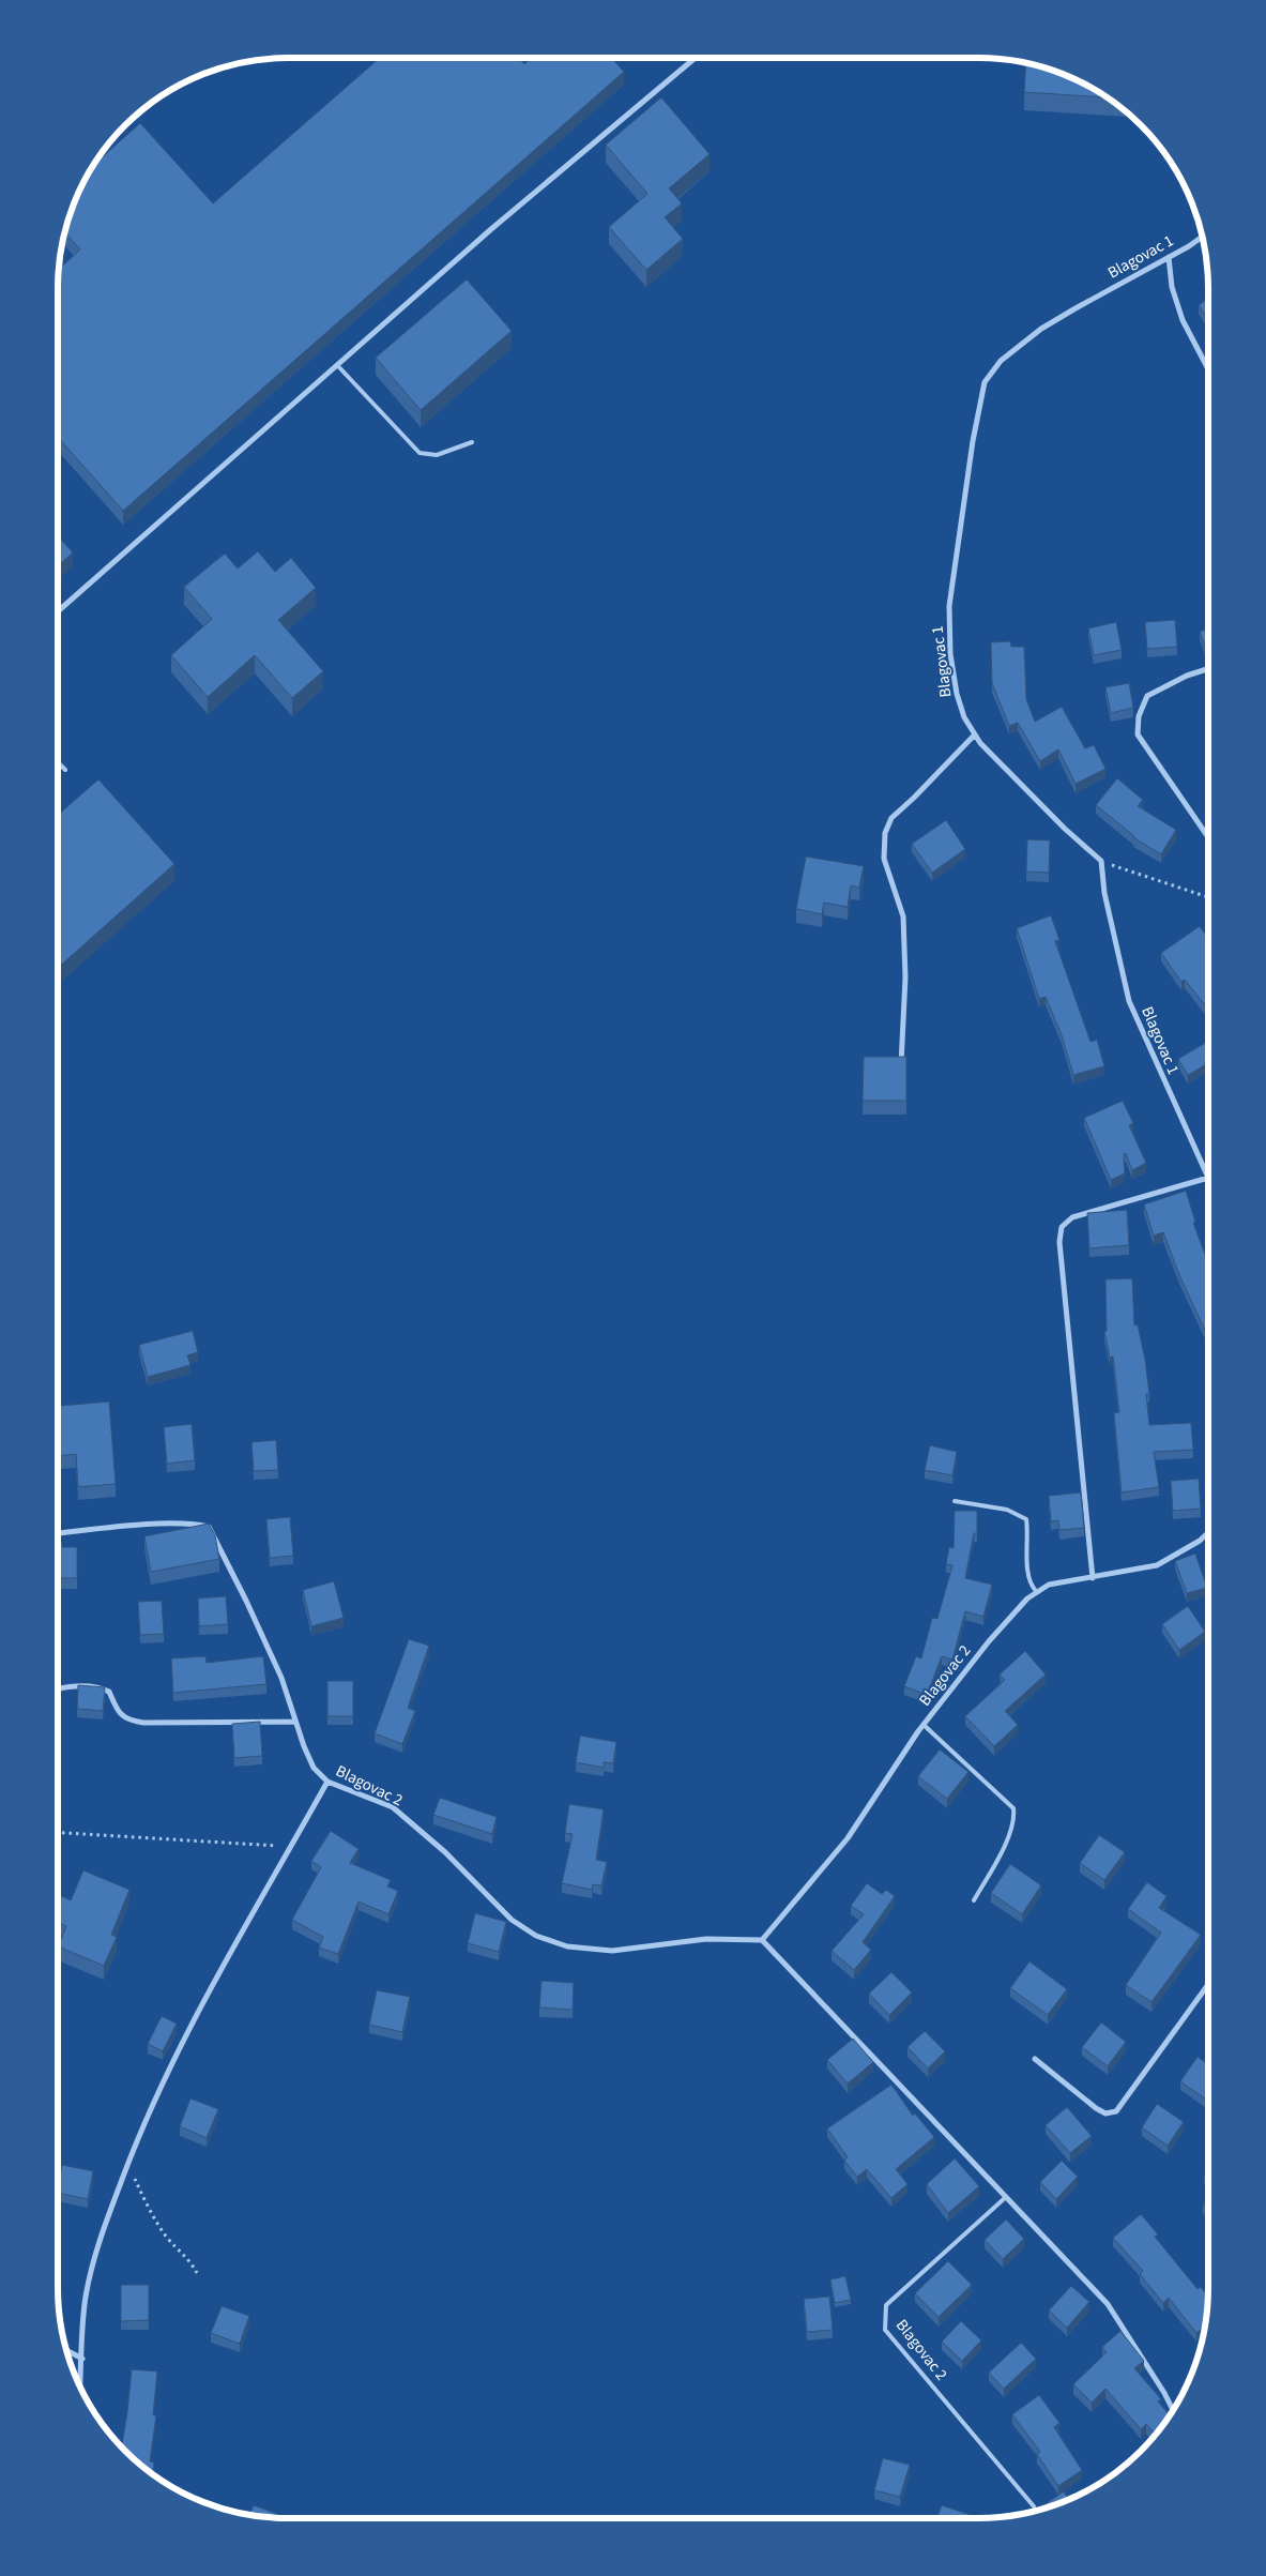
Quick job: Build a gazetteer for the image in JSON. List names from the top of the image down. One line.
{"streets":{"street":["Blagovac 1","Blagovac 2"]}}
